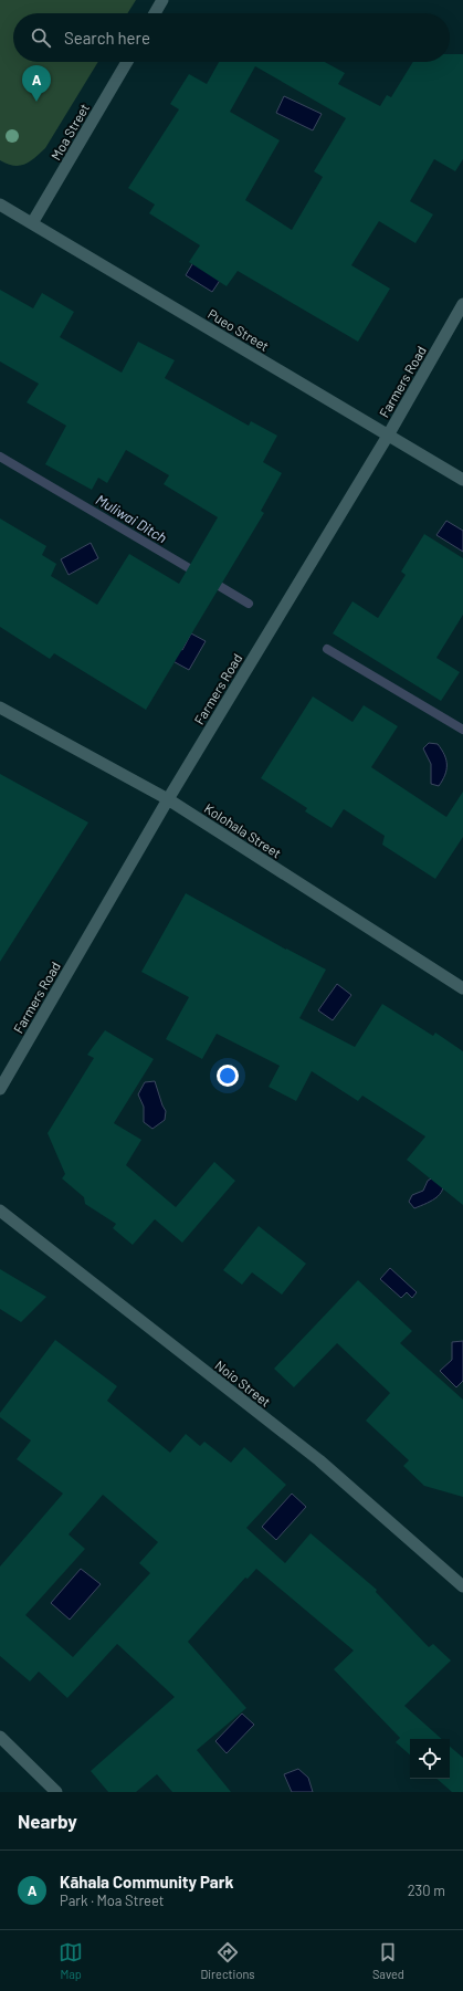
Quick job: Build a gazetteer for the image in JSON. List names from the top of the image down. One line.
{"streets":{"street":["Moa Street","Pueo Street","Farmers Road","Kolohala Street","Noio Street"]},"crossings":[["Moa Street","Pueo Street"],["Pueo Street","Farmers Road"],["Farmers Road","Kolohala Street"]],"water":["Muliwai Ditch"],"page":{"search":"Search here","pins":"A","heading":"Nearby","list":[{"mark":"A","name":"Kāhala Community Park","note":"Park · Moa Street","value":"230 m"}],"nav":["Map","Directions","Saved"]}}
